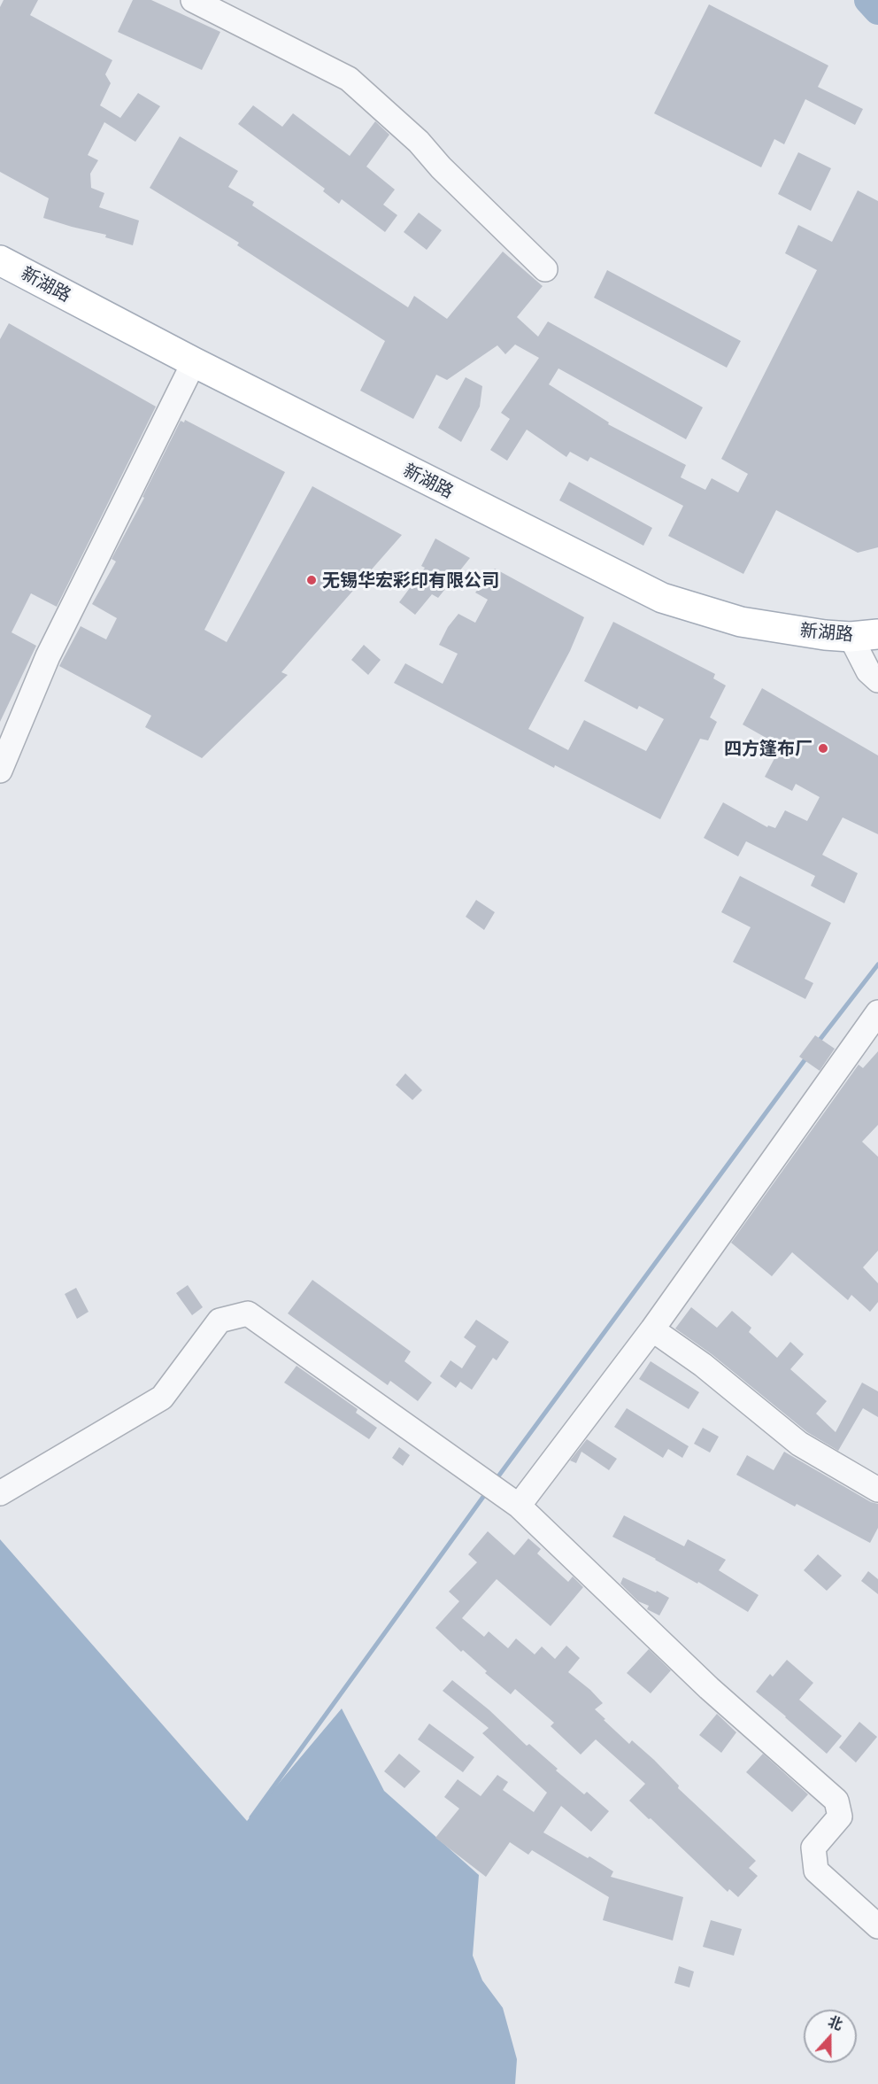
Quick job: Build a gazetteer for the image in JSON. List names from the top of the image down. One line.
{"streets":{"main road":["新湖路"]},"places":["无锡华宏彩印有限公司","四方篷布厂"],"north":"top"}
